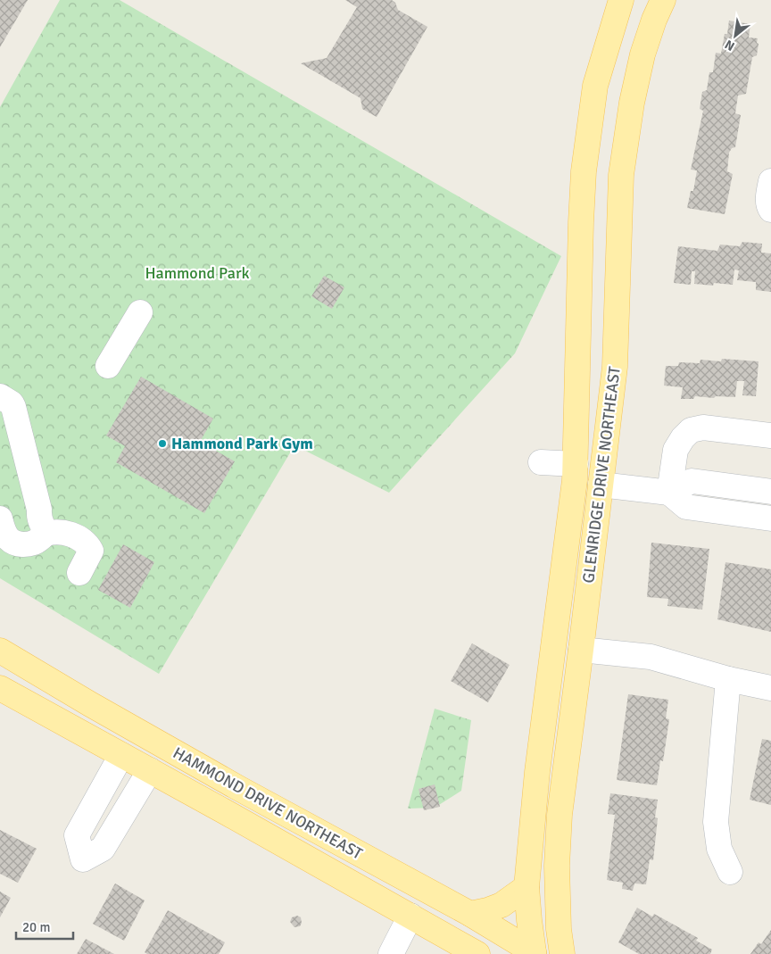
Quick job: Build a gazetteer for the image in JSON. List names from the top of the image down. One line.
{"streets":{"main road":["GLENRIDGE DRIVE NORTHEAST","HAMMOND DRIVE NORTHEAST"]},"crossings":[["GLENRIDGE DRIVE NORTHEAST","HAMMOND DRIVE NORTHEAST"]],"parks":["Hammond Park"],"places":["Hammond Park Gym"],"scale_bar":"20 m","north":"bottom left"}
